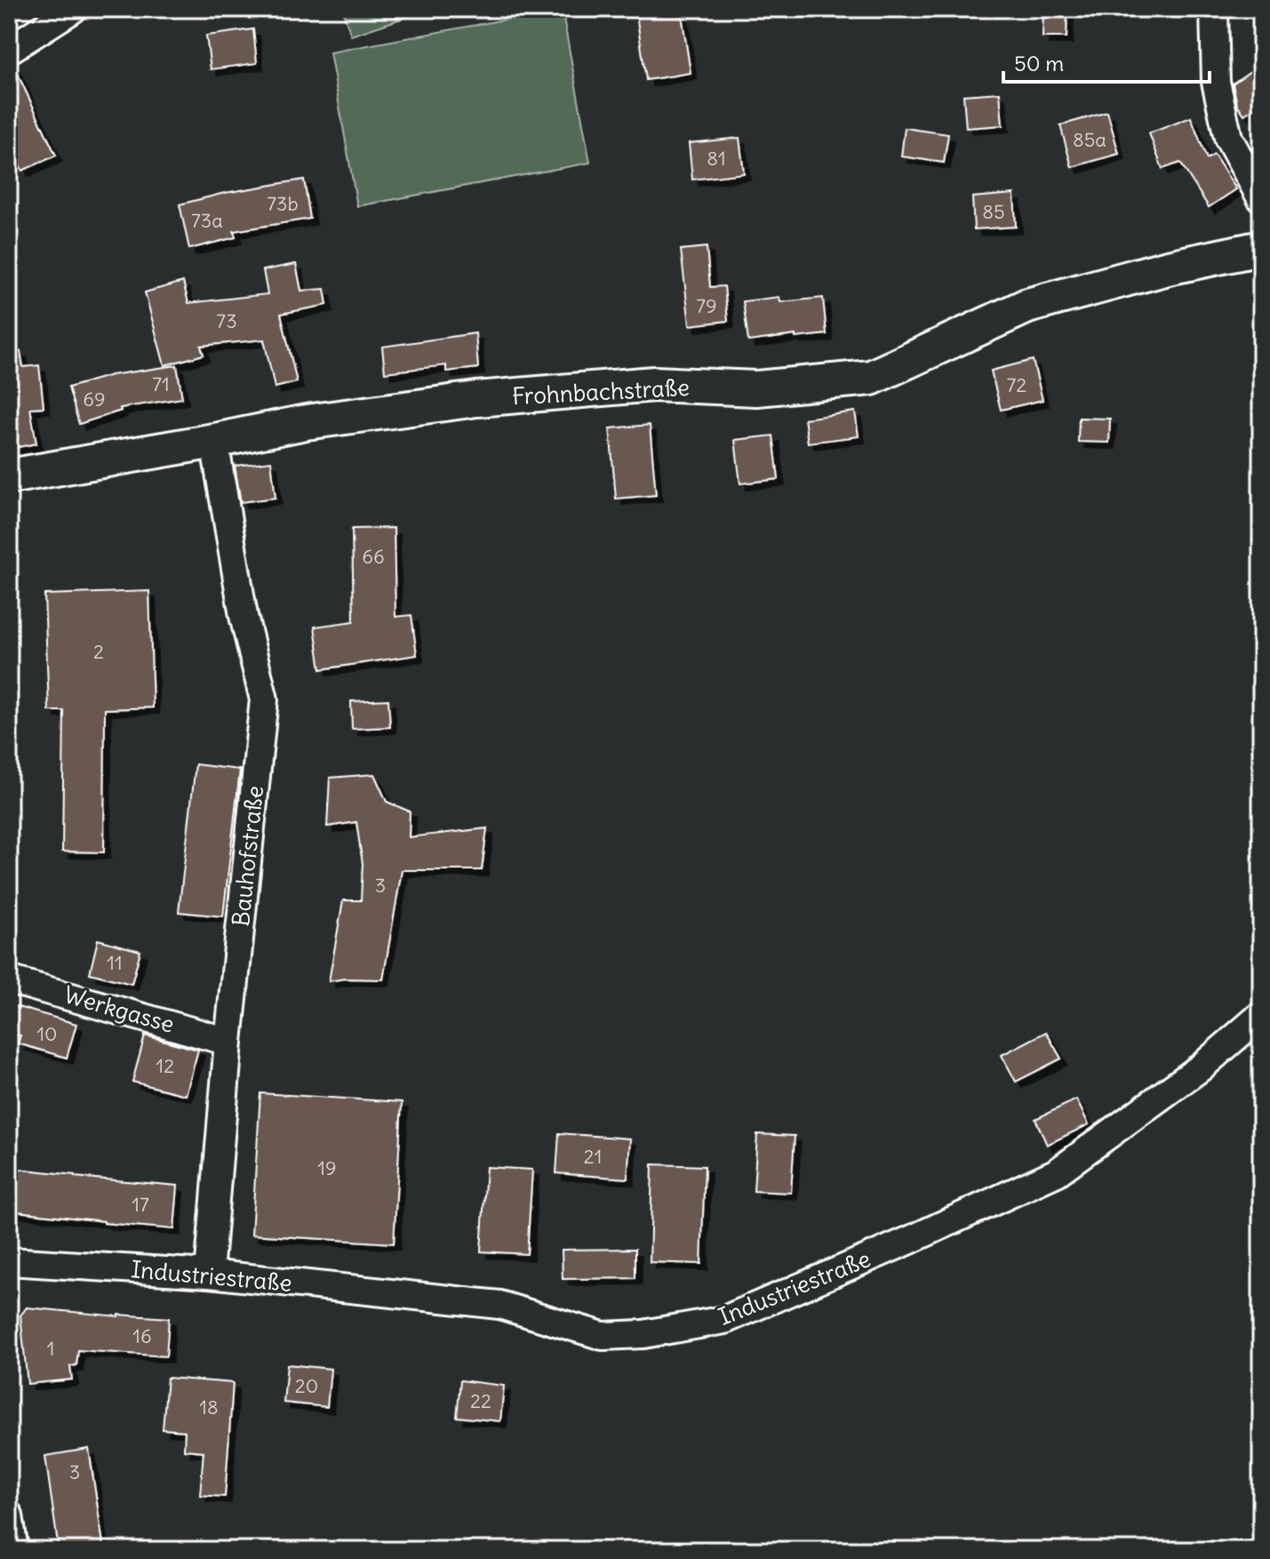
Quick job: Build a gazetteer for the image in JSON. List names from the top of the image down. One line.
{"streets":{"street":["Frohnbachstraße","Bauhofstraße","Werkgasse","Industriestraße"]},"crossings":[["Frohnbachstraße","Bauhofstraße"],["Bauhofstraße","Werkgasse"],["Bauhofstraße","Industriestraße"]],"house_numbers":["85a","81","73b","85","73a","79","73","71","72","69","66","2","3","11","10","12","21","19","17","16","1","20","22","18","3"],"scale_bar":"50 m"}
